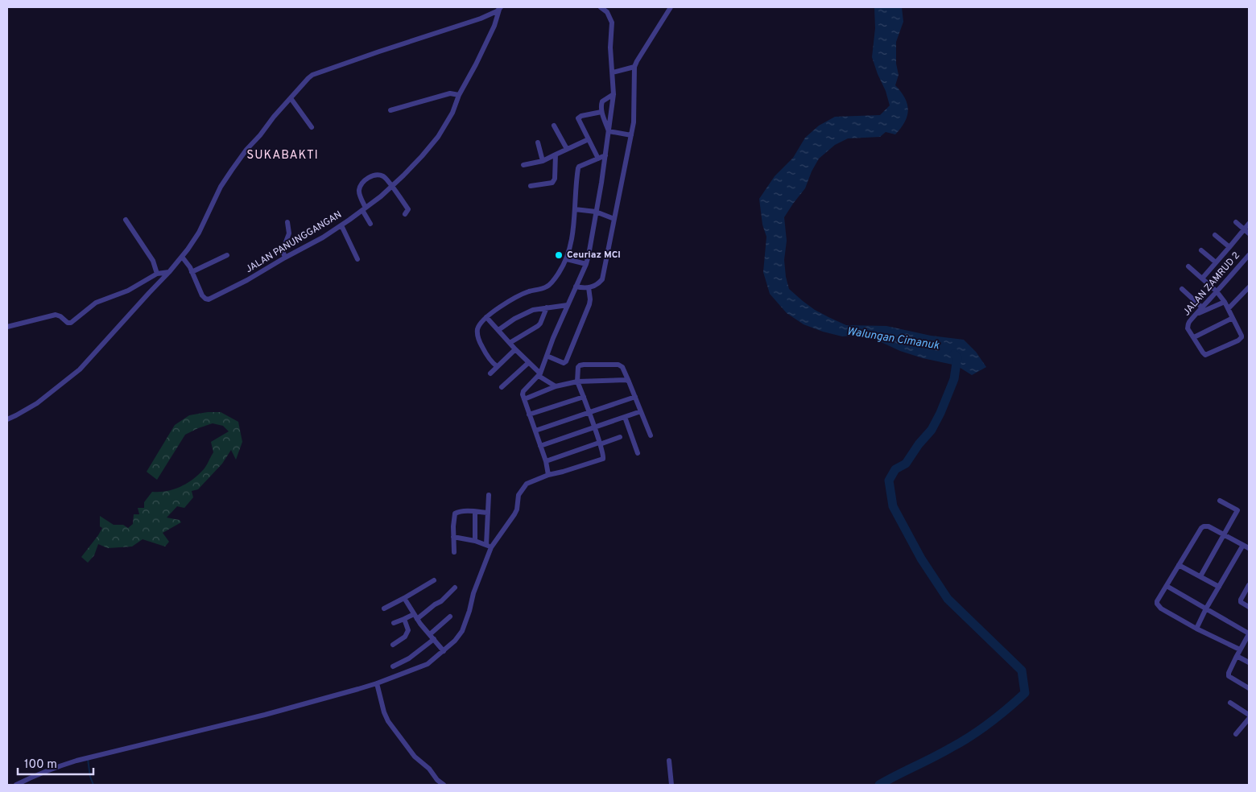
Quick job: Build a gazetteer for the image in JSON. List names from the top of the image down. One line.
{"streets":{"street":["JALAN PANUNGGANGAN","JALAN ZAMRUD 2"]},"districts":["SUKABAKTI"],"water":["Walungan Cimanuk"],"places":["Ceuriaz MCI"],"scale_bar":"100 m"}
